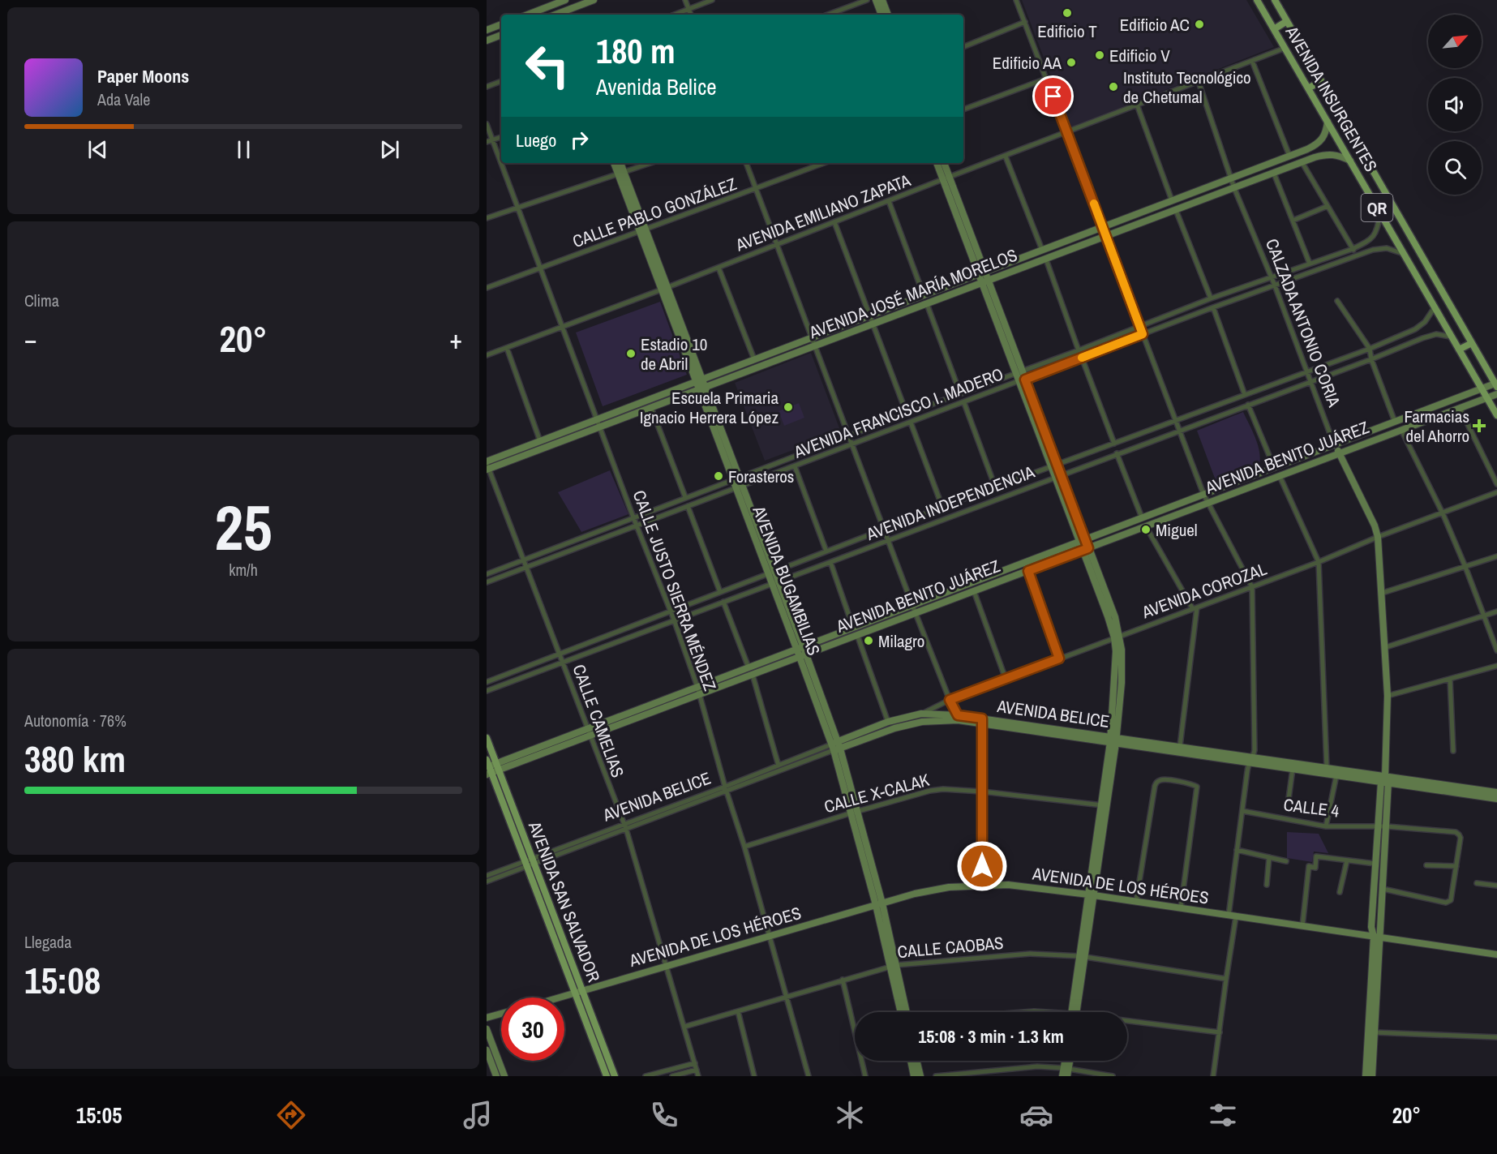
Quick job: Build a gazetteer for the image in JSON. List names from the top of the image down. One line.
{"streets":{"main road":["AVENIDA INSURGENTES","QR","AVENIDA SAN SALVADOR"],"street":["CALLE PABLO GONZÁLEZ","AVENIDA EMILIANO ZAPATA","AVENIDA JOSÉ MARÍA MORELOS","CALZADA ANTONIO CORIA","AVENIDA FRANCISCO I. MADERO","AVENIDA BENITO JUÁREZ","AVENIDA INDEPENDENCIA","AVENIDA BUGAMBILIAS","CALLE JUSTO SIERRA MÉNDEZ","AVENIDA COROZAL","AVENIDA BELICE","CALLE CAMELIAS","CALLE X-CALAK","CALLE 4","AVENIDA DE LOS HÉROES","CALLE CAOBAS"]},"crossings":[["AVENIDA INSURGENTES","AVENIDA EMILIANO ZAPATA"],["AVENIDA INSURGENTES","AVENIDA JOSÉ MARÍA MORELOS"],["AVENIDA INSURGENTES","AVENIDA FRANCISCO I. MADERO"],["AVENIDA INSURGENTES","AVENIDA BENITO JUÁREZ"],["AVENIDA INSURGENTES","AVENIDA INDEPENDENCIA"],["CALLE PABLO GONZÁLEZ","AVENIDA BUGAMBILIAS"],["CALLE PABLO GONZÁLEZ","CALLE JUSTO SIERRA MÉNDEZ"],["AVENIDA EMILIANO ZAPATA","CALZADA ANTONIO CORIA"],["AVENIDA EMILIANO ZAPATA","AVENIDA BUGAMBILIAS"],["AVENIDA EMILIANO ZAPATA","CALLE JUSTO SIERRA MÉNDEZ"],["AVENIDA JOSÉ MARÍA MORELOS","CALZADA ANTONIO CORIA"],["AVENIDA JOSÉ MARÍA MORELOS","AVENIDA BUGAMBILIAS"],["AVENIDA JOSÉ MARÍA MORELOS","CALLE JUSTO SIERRA MÉNDEZ"],["AVENIDA JOSÉ MARÍA MORELOS","CALLE CAMELIAS"],["CALZADA ANTONIO CORIA","AVENIDA FRANCISCO I. MADERO"],["CALZADA ANTONIO CORIA","AVENIDA BENITO JUÁREZ"],["CALZADA ANTONIO CORIA","AVENIDA INDEPENDENCIA"],["CALZADA ANTONIO CORIA","AVENIDA COROZAL"],["CALZADA ANTONIO CORIA","AVENIDA BELICE"],["CALZADA ANTONIO CORIA","CALLE 4"],["CALZADA ANTONIO CORIA","AVENIDA DE LOS HÉROES"],["AVENIDA FRANCISCO I. MADERO","AVENIDA BUGAMBILIAS"],["AVENIDA FRANCISCO I. MADERO","CALLE JUSTO SIERRA MÉNDEZ"],["AVENIDA FRANCISCO I. MADERO","CALLE CAMELIAS"],["AVENIDA BENITO JUÁREZ","AVENIDA BUGAMBILIAS"],["AVENIDA BENITO JUÁREZ","CALLE JUSTO SIERRA MÉNDEZ"],["AVENIDA BENITO JUÁREZ","CALLE CAMELIAS"],["AVENIDA BENITO JUÁREZ","AVENIDA SAN SALVADOR"],["AVENIDA INDEPENDENCIA","AVENIDA BUGAMBILIAS"],["AVENIDA INDEPENDENCIA","CALLE JUSTO SIERRA MÉNDEZ"],["AVENIDA INDEPENDENCIA","CALLE CAMELIAS"],["AVENIDA BUGAMBILIAS","AVENIDA BELICE"],["AVENIDA BUGAMBILIAS","CALLE X-CALAK"],["AVENIDA BUGAMBILIAS","AVENIDA DE LOS HÉROES"],["AVENIDA BUGAMBILIAS","CALLE CAOBAS"],["CALLE JUSTO SIERRA MÉNDEZ","AVENIDA BELICE"],["CALLE JUSTO SIERRA MÉNDEZ","CALLE X-CALAK"],["CALLE JUSTO SIERRA MÉNDEZ","AVENIDA DE LOS HÉROES"],["CALLE JUSTO SIERRA MÉNDEZ","CALLE CAOBAS"],["AVENIDA COROZAL","AVENIDA BELICE"],["AVENIDA BELICE","CALLE CAMELIAS"],["AVENIDA BELICE","AVENIDA SAN SALVADOR"],["CALLE CAMELIAS","AVENIDA DE LOS HÉROES"],["CALLE CAMELIAS","CALLE CAOBAS"],["AVENIDA DE LOS HÉROES","AVENIDA SAN SALVADOR"]],"places":{"other":["Edificio T","Edificio AC","Edificio V","Edificio AA","Instituto Tecnológico de Chetumal","Estadio 10 de Abril","Escuela Primaria Ignacio Herrera López","Forasteros","Miguel","Milagro"],"health":["Farmacias del Ahorro"]},"north":"top right","page":{"turn":["180 m","Avenida Belice"],"song":["Paper Moons","Ada Vale"],"then":"Luego","tile":["Clima",["25","km/h"],["Autonomía · 76%","380 km"],["Llegada","15:08"]],"heat":["−","20°","+"],"limit":"30","trip":"15:08 · 3 min · 1.3 km","tabs":["15:05","20°"]}}
